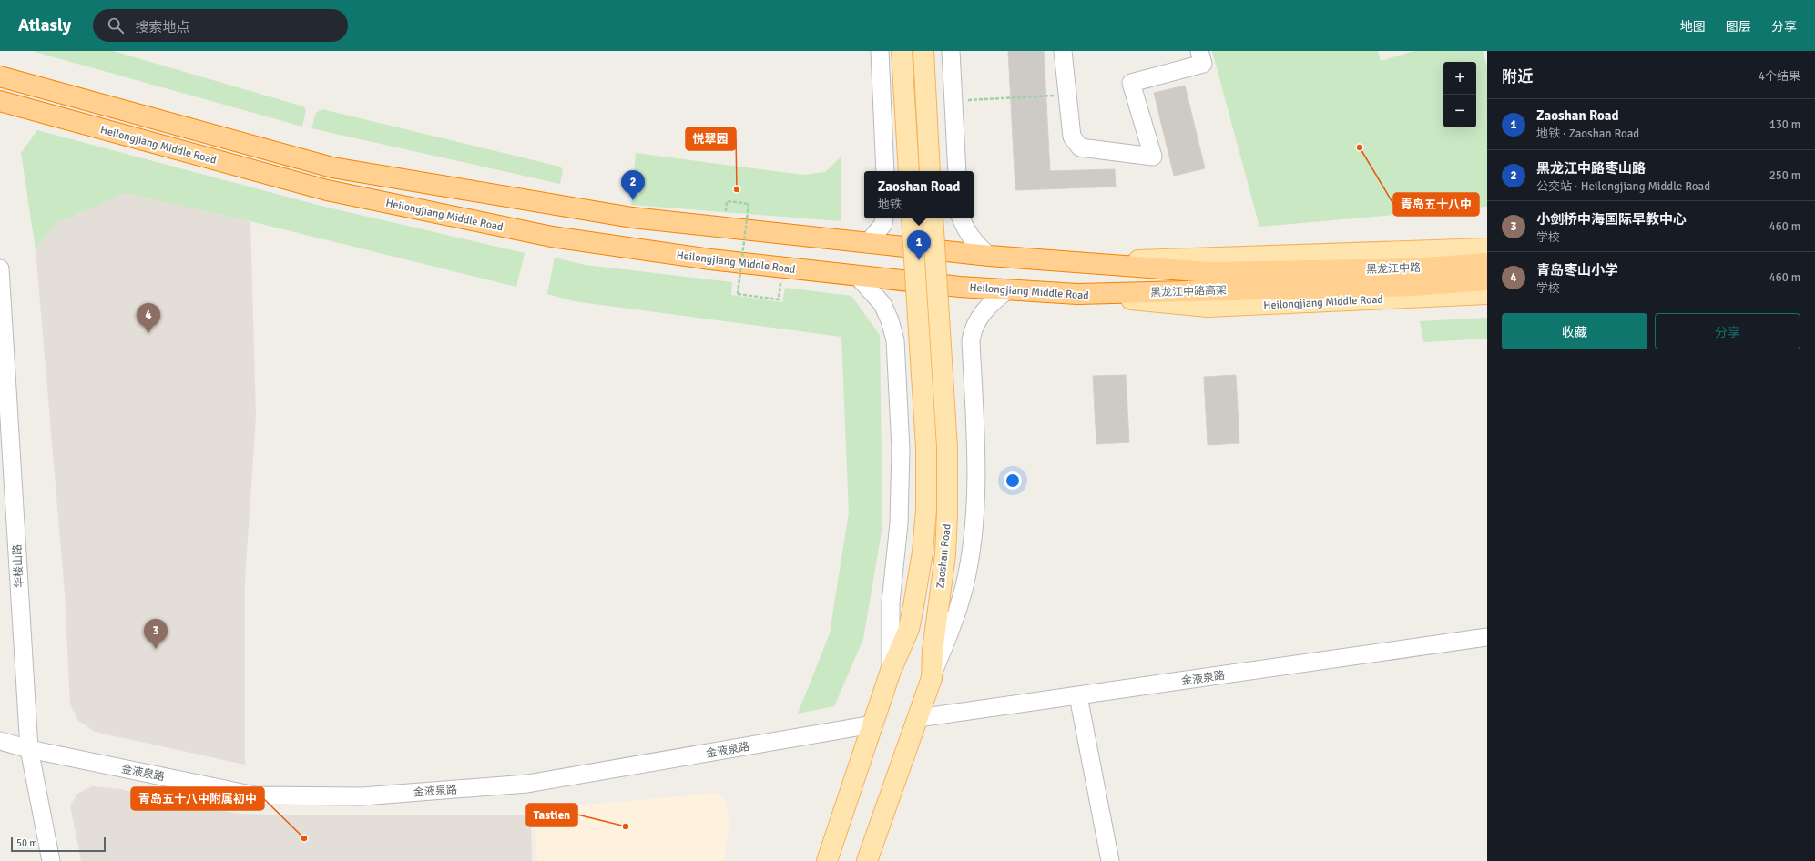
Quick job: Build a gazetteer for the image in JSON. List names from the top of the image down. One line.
{"streets":{"highway":["Heilongjiang Middle Road","黑龙江中路","黑龙江中路高架"],"main road":["Zaoshan Road"],"street":["华楼山路","金液泉路"]},"crossings":[["Heilongjiang Middle Road","黑龙江中路高架"],["Heilongjiang Middle Road","Zaoshan Road"],["黑龙江中路","黑龙江中路高架"],["Zaoshan Road","金液泉路"],["华楼山路","金液泉路"]],"places":["青岛五十八中","悦翠园","Tastien","青岛五十八中附属初中"],"scale_bar":"50 m","page":{"header":"Atlasly","search":"搜索地点","nav":["地图","图层","分享"],"heading":["附近","4个结果"],"map_buttons":["+","−"],"list":[{"mark":"1","name":"Zaoshan Road","note":"地铁 · Zaoshan Road","value":"130 m"},{"mark":"2","name":"黑龙江中路枣山路","note":"公交站 · Heilongjiang Middle Road","value":"250 m"},{"mark":"3","name":"小剑桥中海国际早教中心","note":"学校","value":"460 m"},{"mark":"4","name":"青岛枣山小学","note":"学校","value":"460 m"}],"pins":["2","1","4","3"],"popup":["Zaoshan Road","地铁"],"buttons":["收藏","分享"],"scale":"50 m"}}
